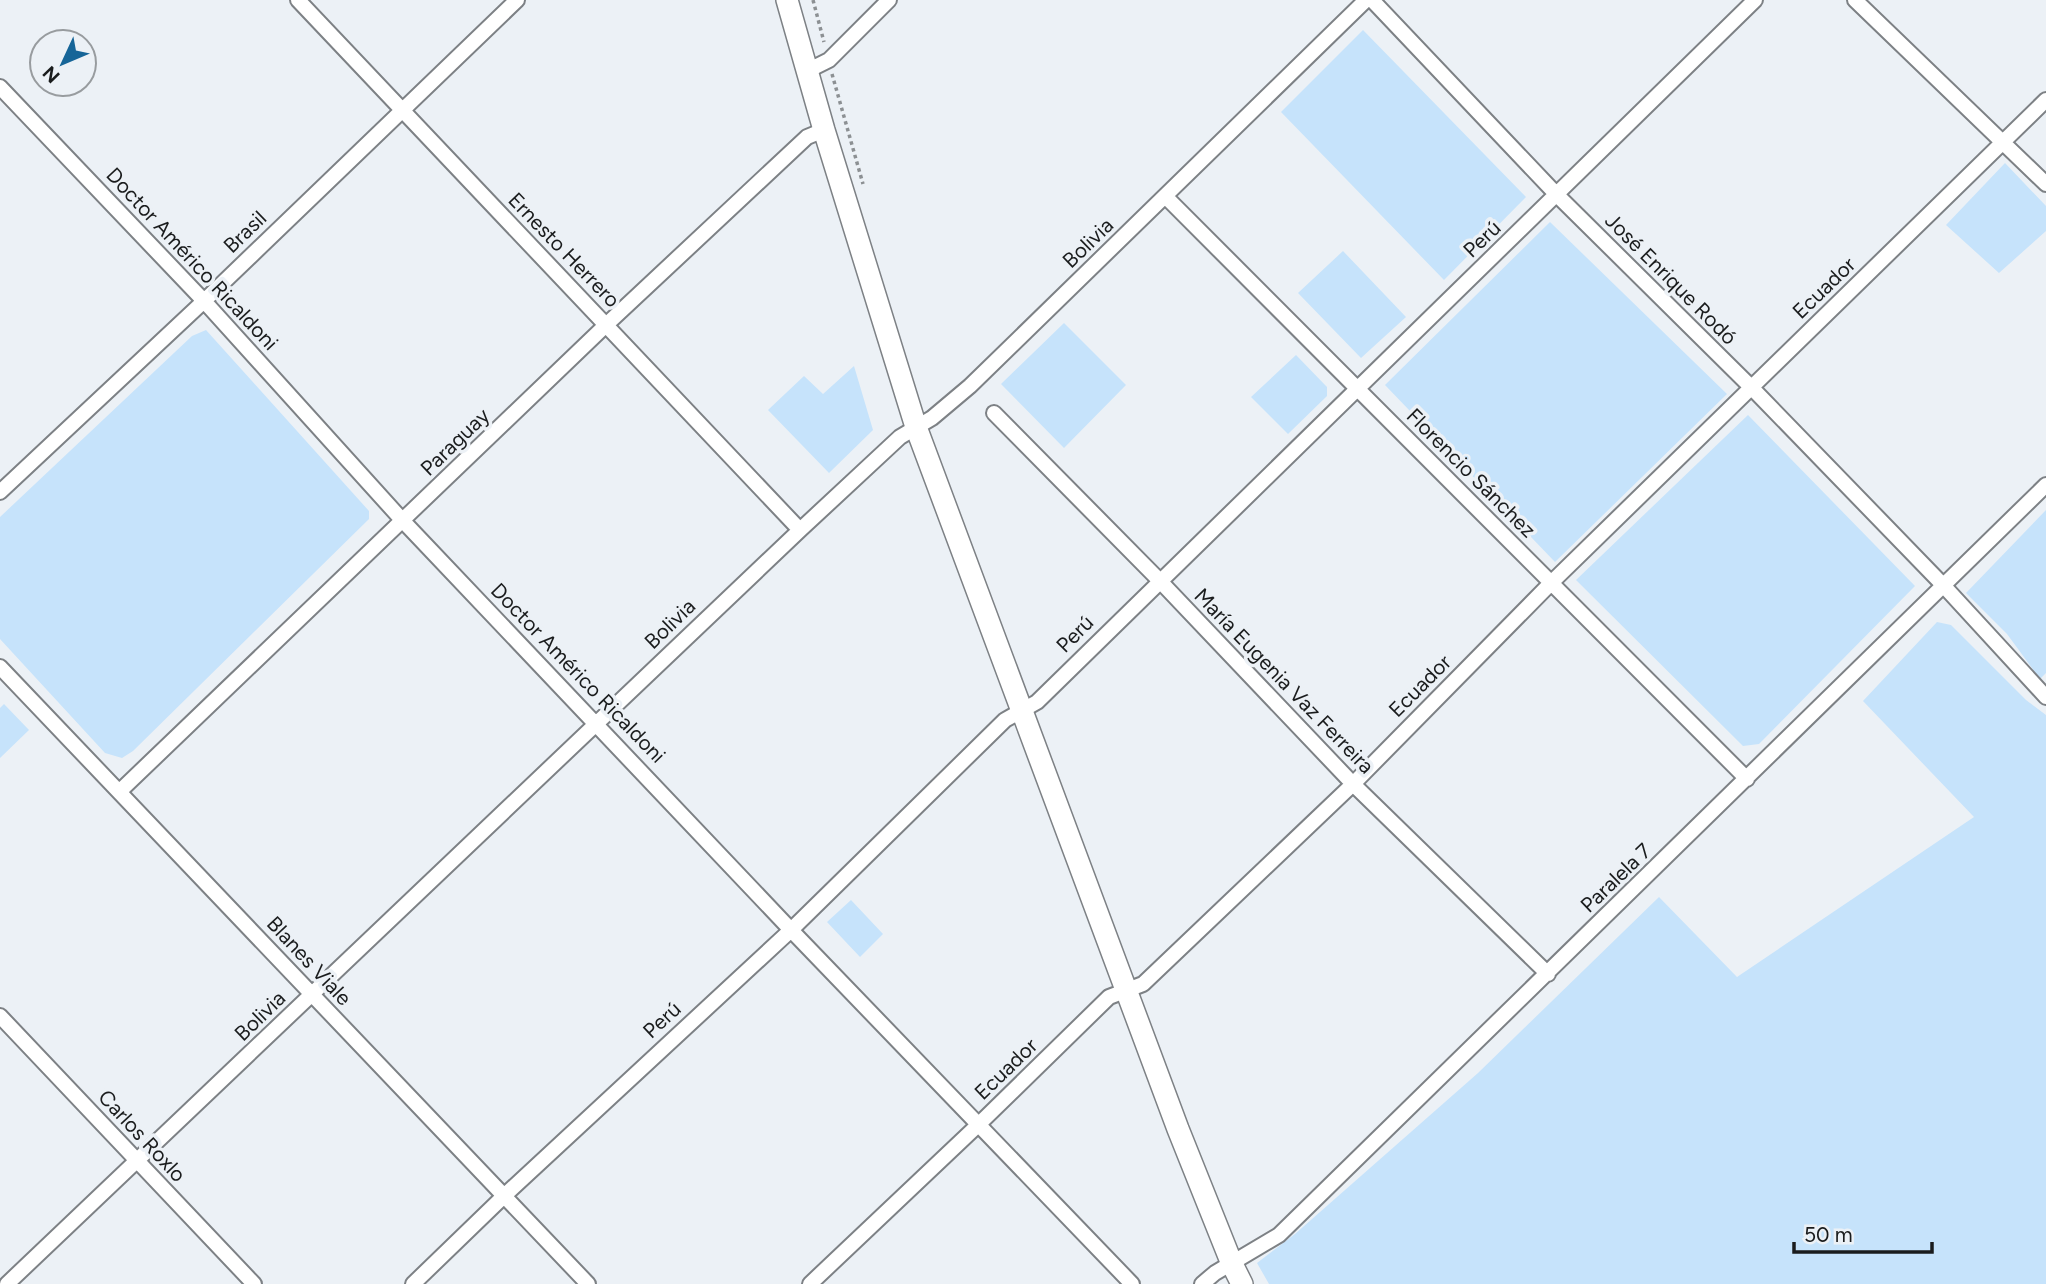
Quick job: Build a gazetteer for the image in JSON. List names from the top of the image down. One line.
{"streets":{"street":["Brasil","Perú","Bolivia","Ernesto Herrero","Doctor Américo Ricaldoni","José Enrique Rodó","Ecuador","Paraguay","Florencio Sánchez","María Eugenia Vaz Ferreira","Paralela 7","Blanes Viale","Carlos Roxlo"]},"crossings":[["Brasil","Ernesto Herrero"],["Brasil","Doctor Américo Ricaldoni"],["Perú","Doctor Américo Ricaldoni"],["Perú","José Enrique Rodó"],["Perú","Florencio Sánchez"],["Perú","María Eugenia Vaz Ferreira"],["Perú","Blanes Viale"],["Bolivia","Ernesto Herrero"],["Bolivia","Doctor Américo Ricaldoni"],["Bolivia","Florencio Sánchez"],["Bolivia","Blanes Viale"],["Bolivia","Carlos Roxlo"],["Ernesto Herrero","Paraguay"],["Doctor Américo Ricaldoni","Ecuador"],["Doctor Américo Ricaldoni","Paraguay"],["José Enrique Rodó","Ecuador"],["José Enrique Rodó","Paralela 7"],["Ecuador","Florencio Sánchez"],["Ecuador","María Eugenia Vaz Ferreira"],["Paraguay","Blanes Viale"],["Florencio Sánchez","Paralela 7"],["María Eugenia Vaz Ferreira","Paralela 7"]],"scale_bar":"50 m","north":"bottom left"}
